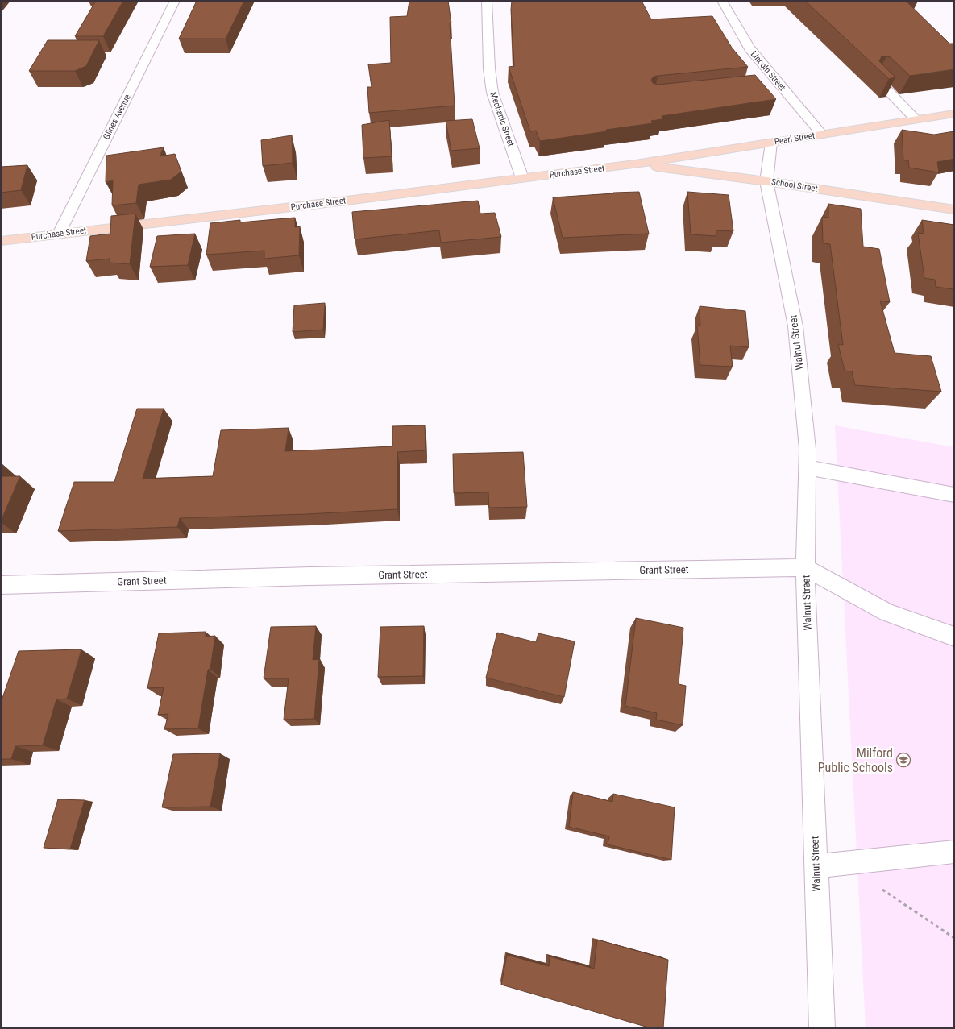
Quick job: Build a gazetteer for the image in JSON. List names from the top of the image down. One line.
{"streets":{"main road":["Pearl Street","Purchase Street","School Street"],"street":["Lincoln Street","Glines Avenue","Mechanic Street","Walnut Street","Grant Street"]},"crossings":[["Lincoln Street","Pearl Street"],["Glines Avenue","Purchase Street"],["Mechanic Street","Purchase Street"],["Pearl Street","Purchase Street"],["Pearl Street","School Street"],["Pearl Street","Walnut Street"],["Purchase Street","School Street"],["School Street","Walnut Street"],["Walnut Street","Grant Street"]],"places":{"school or university":["Milford Public Schools"]}}
